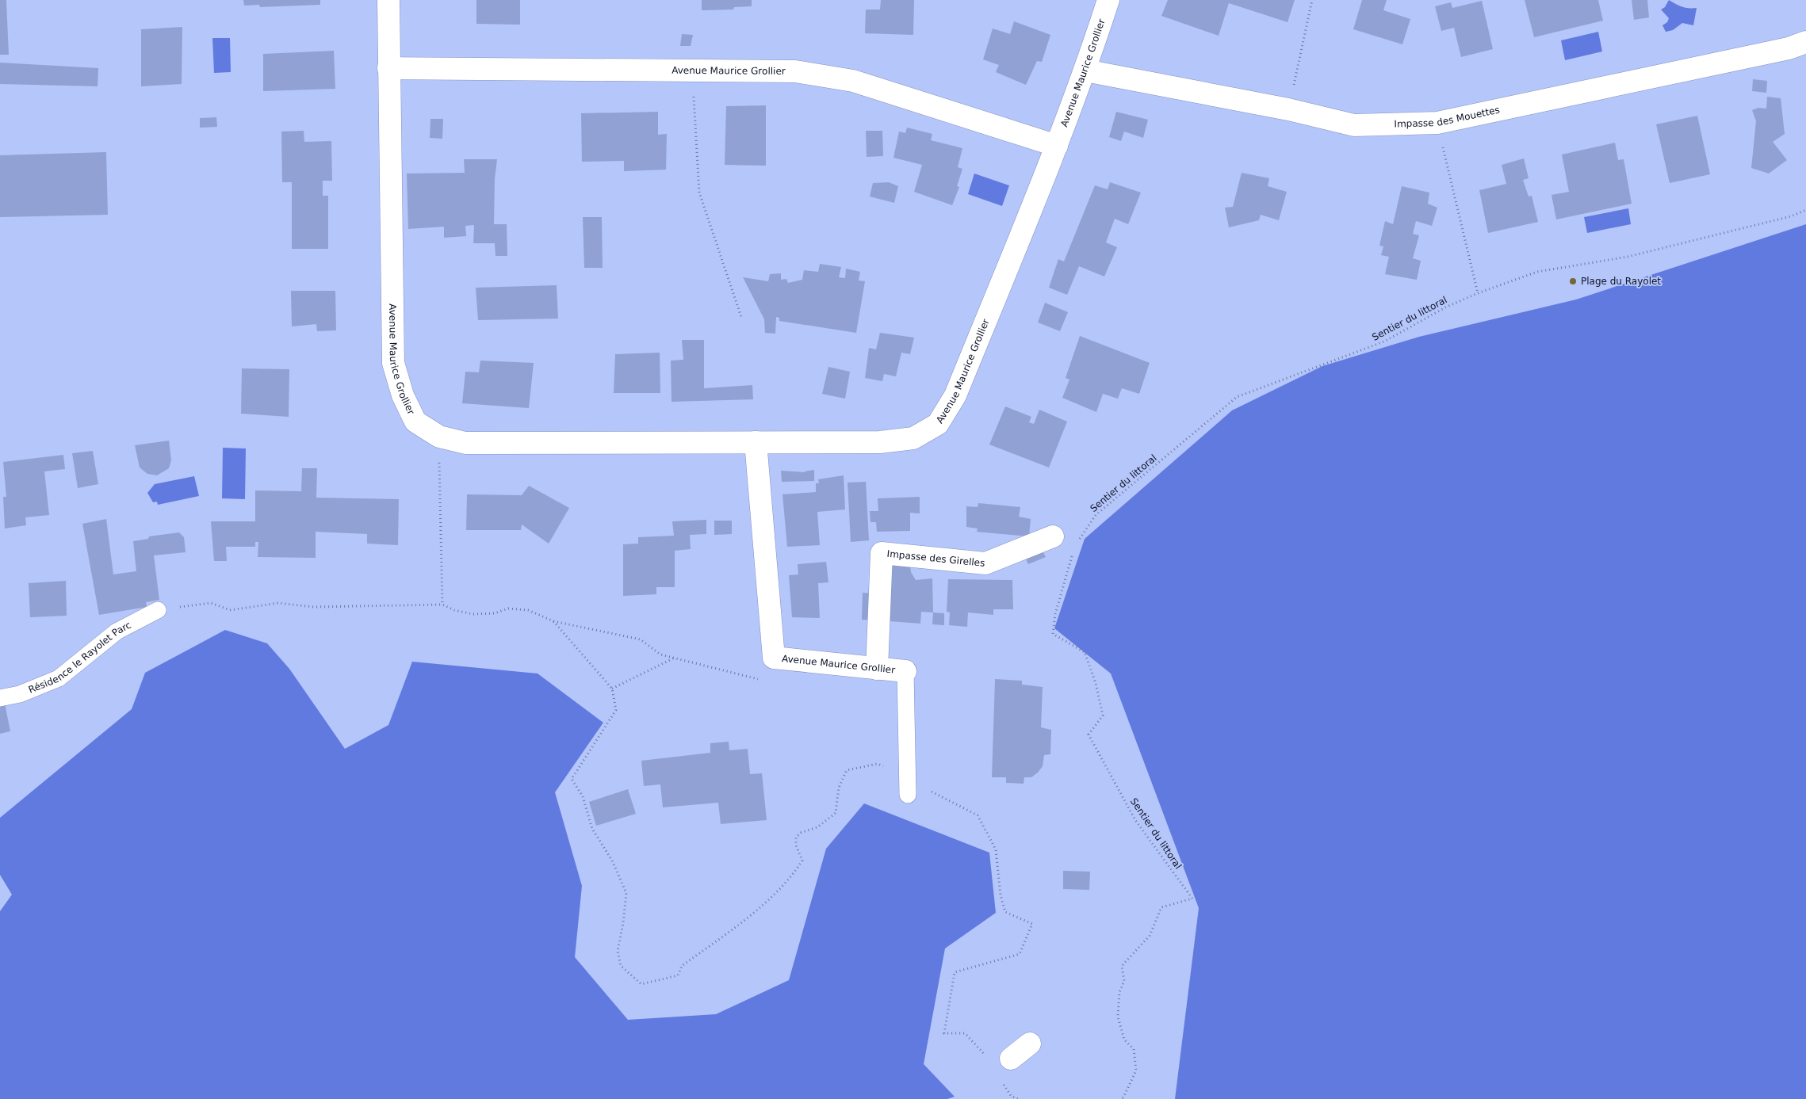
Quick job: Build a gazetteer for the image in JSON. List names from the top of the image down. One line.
{"streets":{"street":["Avenue Maurice Grollier","Impasse des Mouettes","Impasse des Girelles"],"lane":["Résidence le Rayolet Parc"],"path":["Sentier du littoral"]},"crossings":[["Avenue Maurice Grollier","Impasse des Mouettes"],["Avenue Maurice Grollier","Impasse des Girelles"]],"places":["Plage du Rayolet"]}
